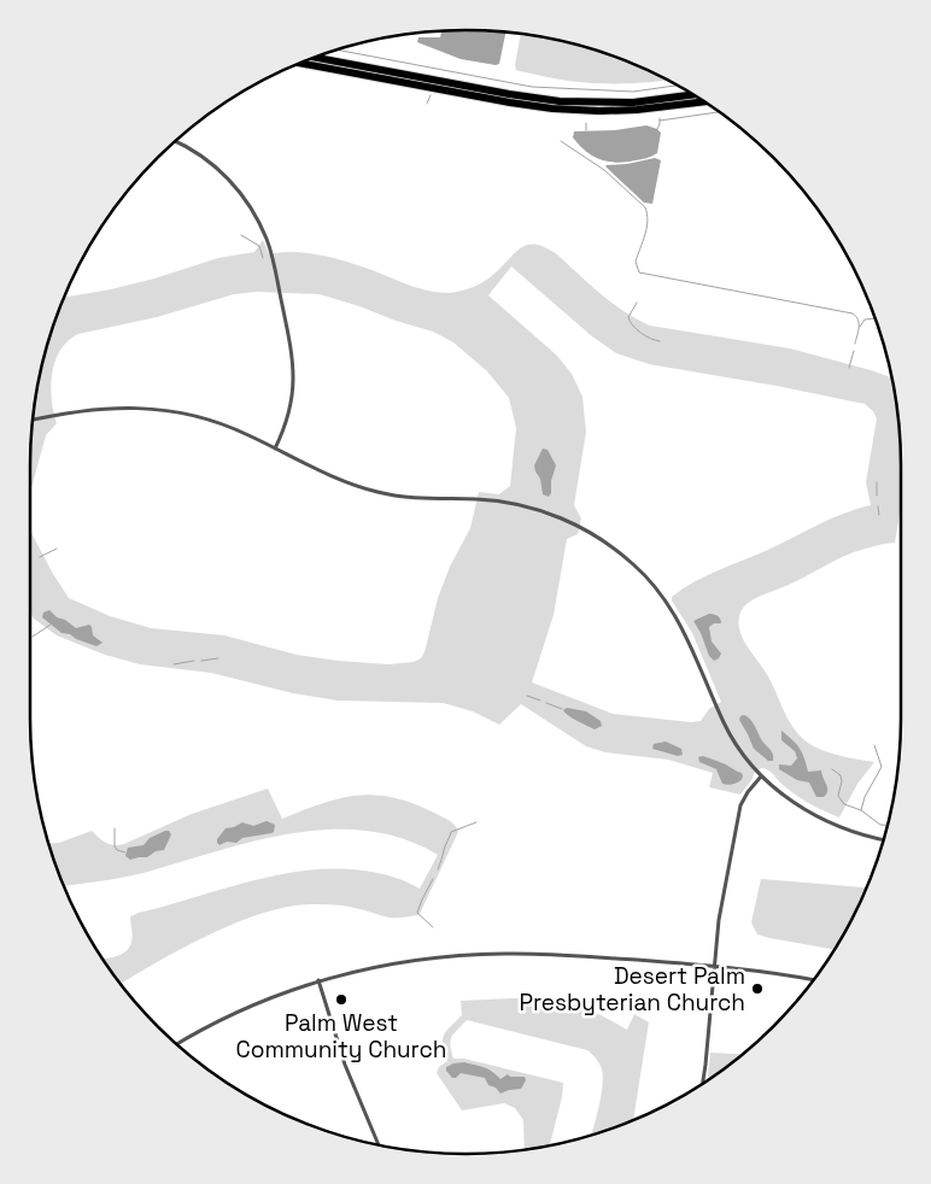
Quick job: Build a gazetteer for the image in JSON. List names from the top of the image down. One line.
{"places":["Desert Palm Presbyterian Church","Palm West Community Church"]}
